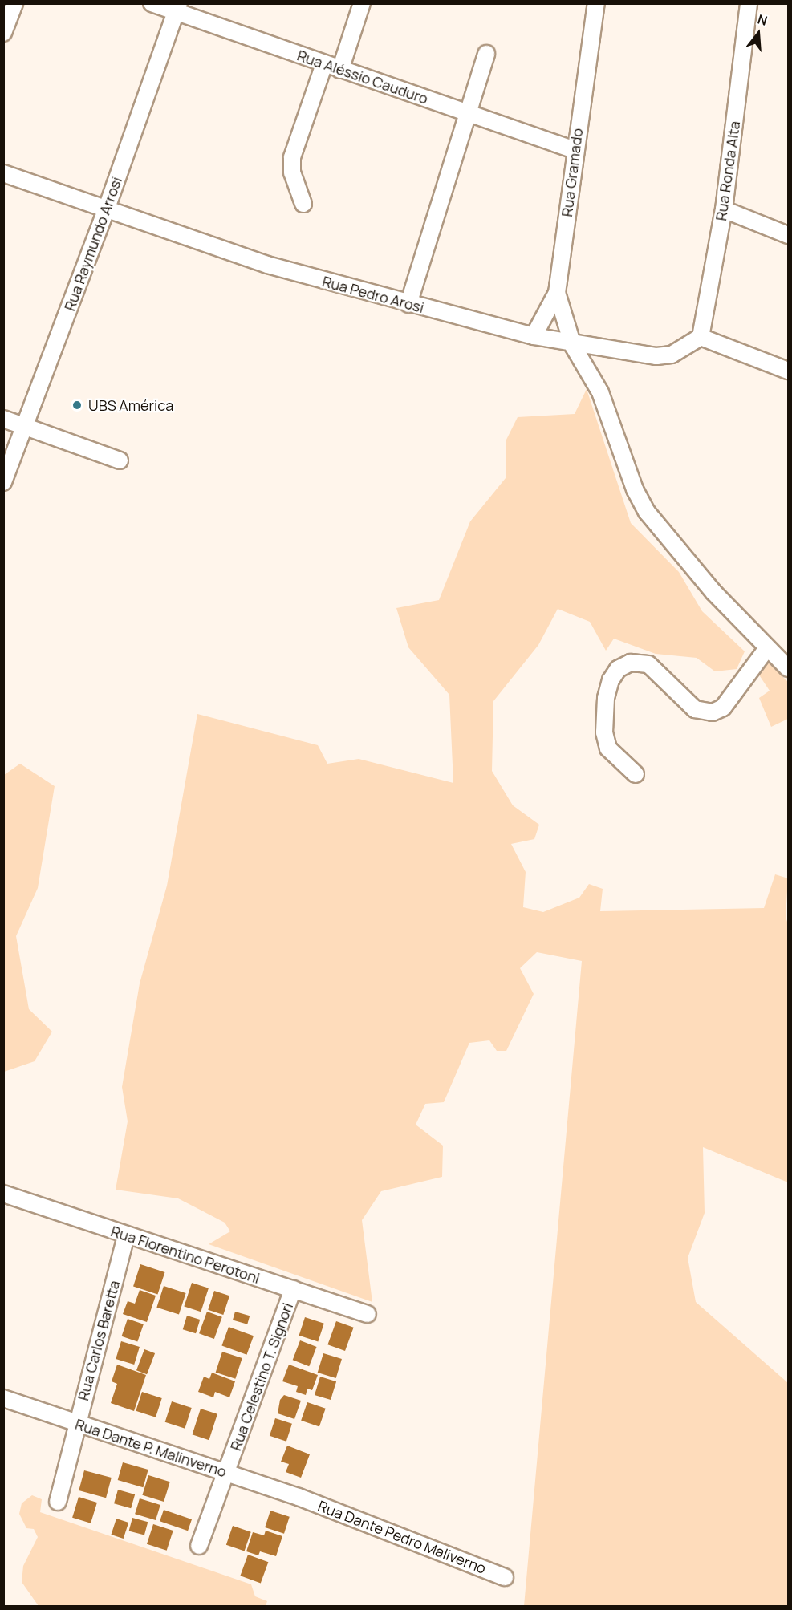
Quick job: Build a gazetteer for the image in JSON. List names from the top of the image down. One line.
{"streets":{"street":["Rua Aléssio Cauduro","Rua Ronda Alta","Rua Gramado","Rua Raymundo Arrosi","Rua Pedro Arosi","Rua Florentino Perotoni","Rua Carlos Baretta","Rua Celestino T. Signori","Rua Dante P. Malinverno","Rua Dante Pedro Maliverno"]},"crossings":[["Rua Aléssio Cauduro","Rua Gramado"],["Rua Aléssio Cauduro","Rua Raymundo Arrosi"],["Rua Ronda Alta","Rua Pedro Arosi"],["Rua Gramado","Rua Pedro Arosi"],["Rua Raymundo Arrosi","Rua Pedro Arosi"],["Rua Florentino Perotoni","Rua Carlos Baretta"],["Rua Florentino Perotoni","Rua Celestino T. Signori"],["Rua Carlos Baretta","Rua Dante P. Malinverno"],["Rua Celestino T. Signori","Rua Dante P. Malinverno"],["Rua Dante P. Malinverno","Rua Dante Pedro Maliverno"]],"places":["UBS América"],"north":"top"}
